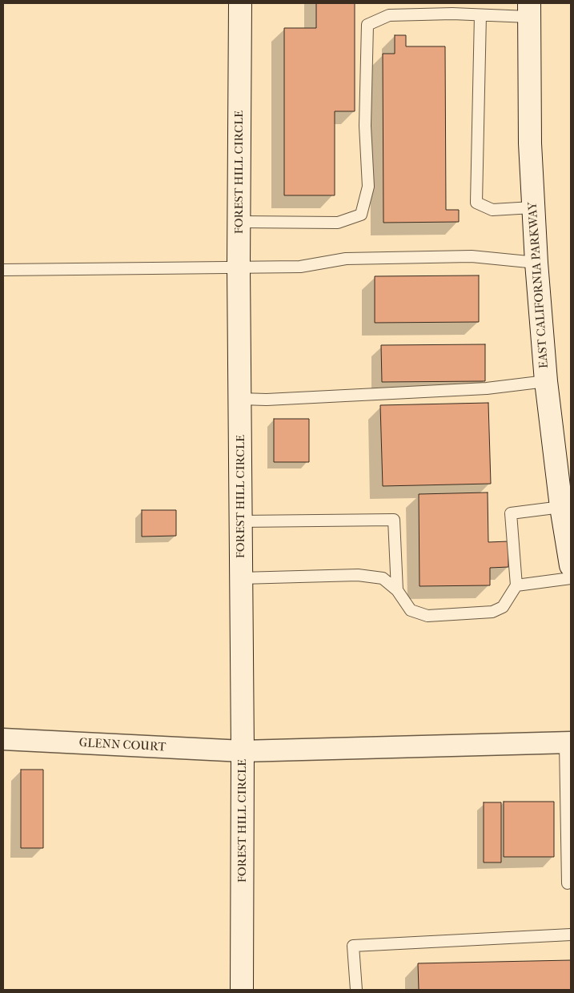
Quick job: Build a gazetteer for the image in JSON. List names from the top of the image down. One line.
{"streets":{"street":["FOREST HILL CIRCLE","EAST CALIFORNIA PARKWAY","GLENN COURT"]},"crossings":[["FOREST HILL CIRCLE","GLENN COURT"]]}
